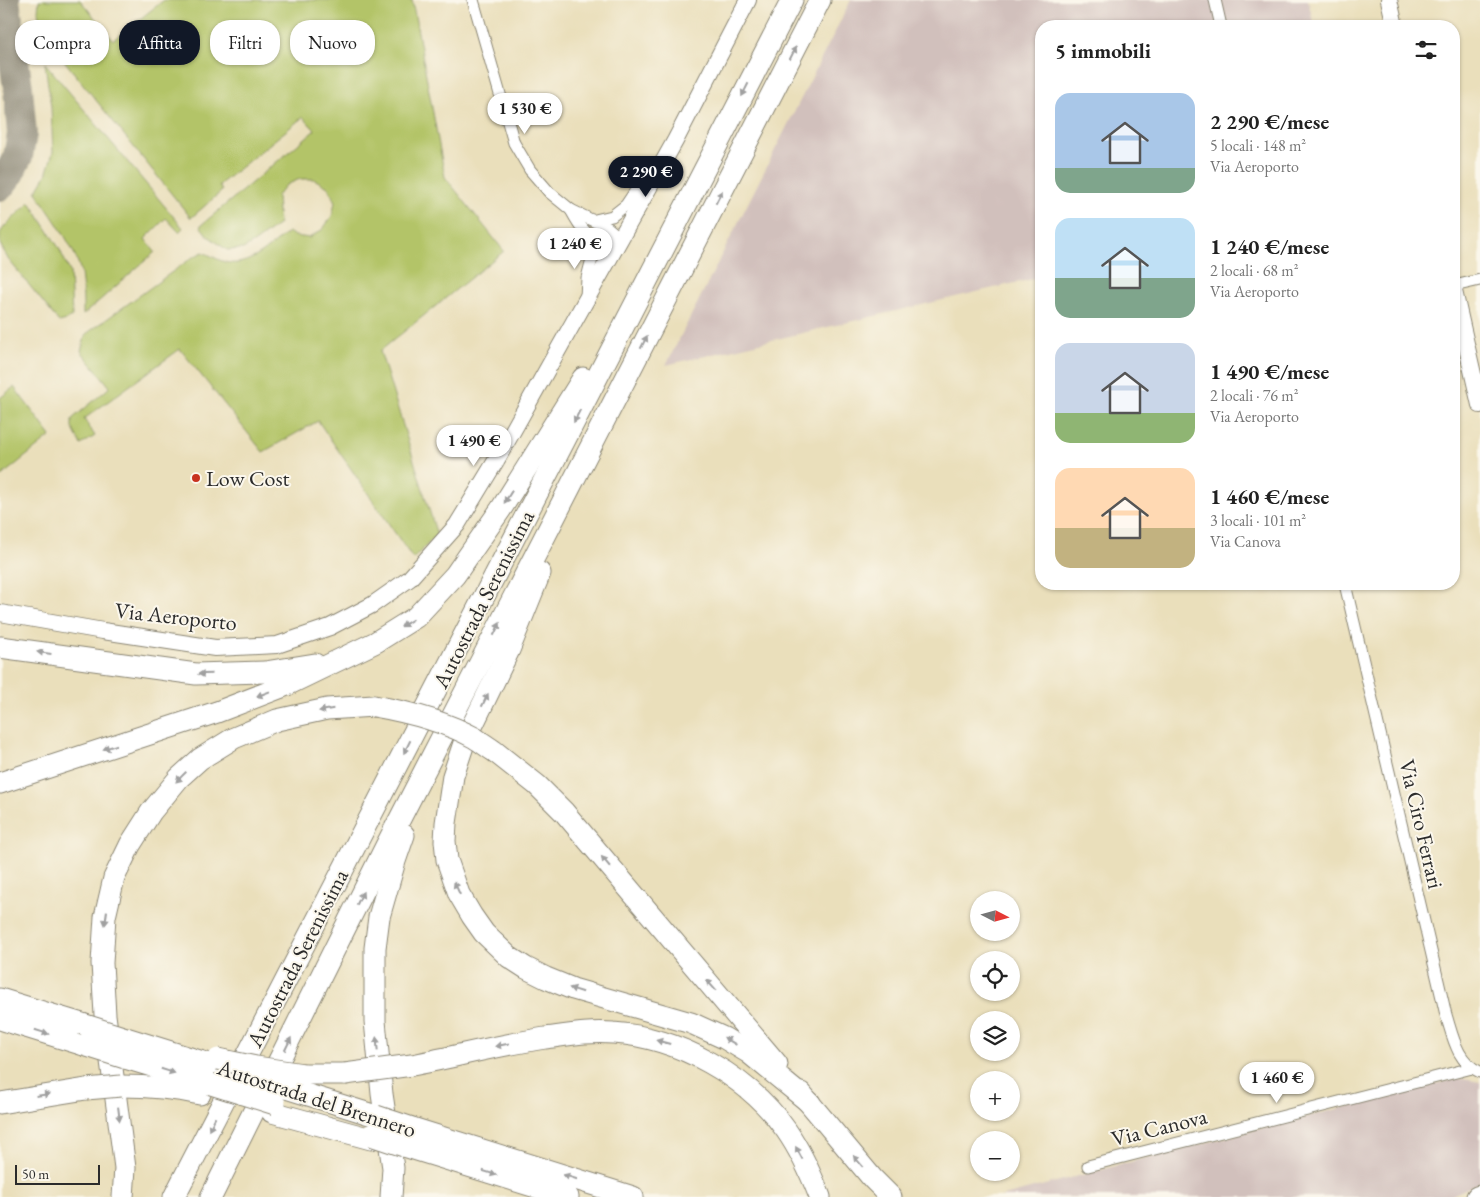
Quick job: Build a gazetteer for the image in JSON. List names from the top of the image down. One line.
{"streets":{"highway":["Autostrada Serenissima","Autostrada del Brennero"],"street":["Via Aeroporto","Via Ciro Ferrari","Via Canova"]},"crossings":[["Via Ciro Ferrari","Via Canova"]],"places":["Low Cost"],"scale_bar":"50 m","north":"right","page":{"chip":["Compra","Affitta","Filtri","Nuovo"],"heading":"5 immobili","list":[{"name":"2 290 €/mese","note":"5 locali · 148 m² · Via Aeroporto"},{"name":"1 240 €/mese","note":"2 locali · 68 m² · Via Aeroporto"},{"name":"1 490 €/mese","note":"2 locali · 76 m² · Via Aeroporto"},{"name":"1 460 €/mese","note":"3 locali · 101 m² · Via Canova"}],"price":["1 530 €","2 290 €","1 240 €","1 490 €","1 460 €"],"map_buttons":["+","−"],"scale":"50 m"}}
